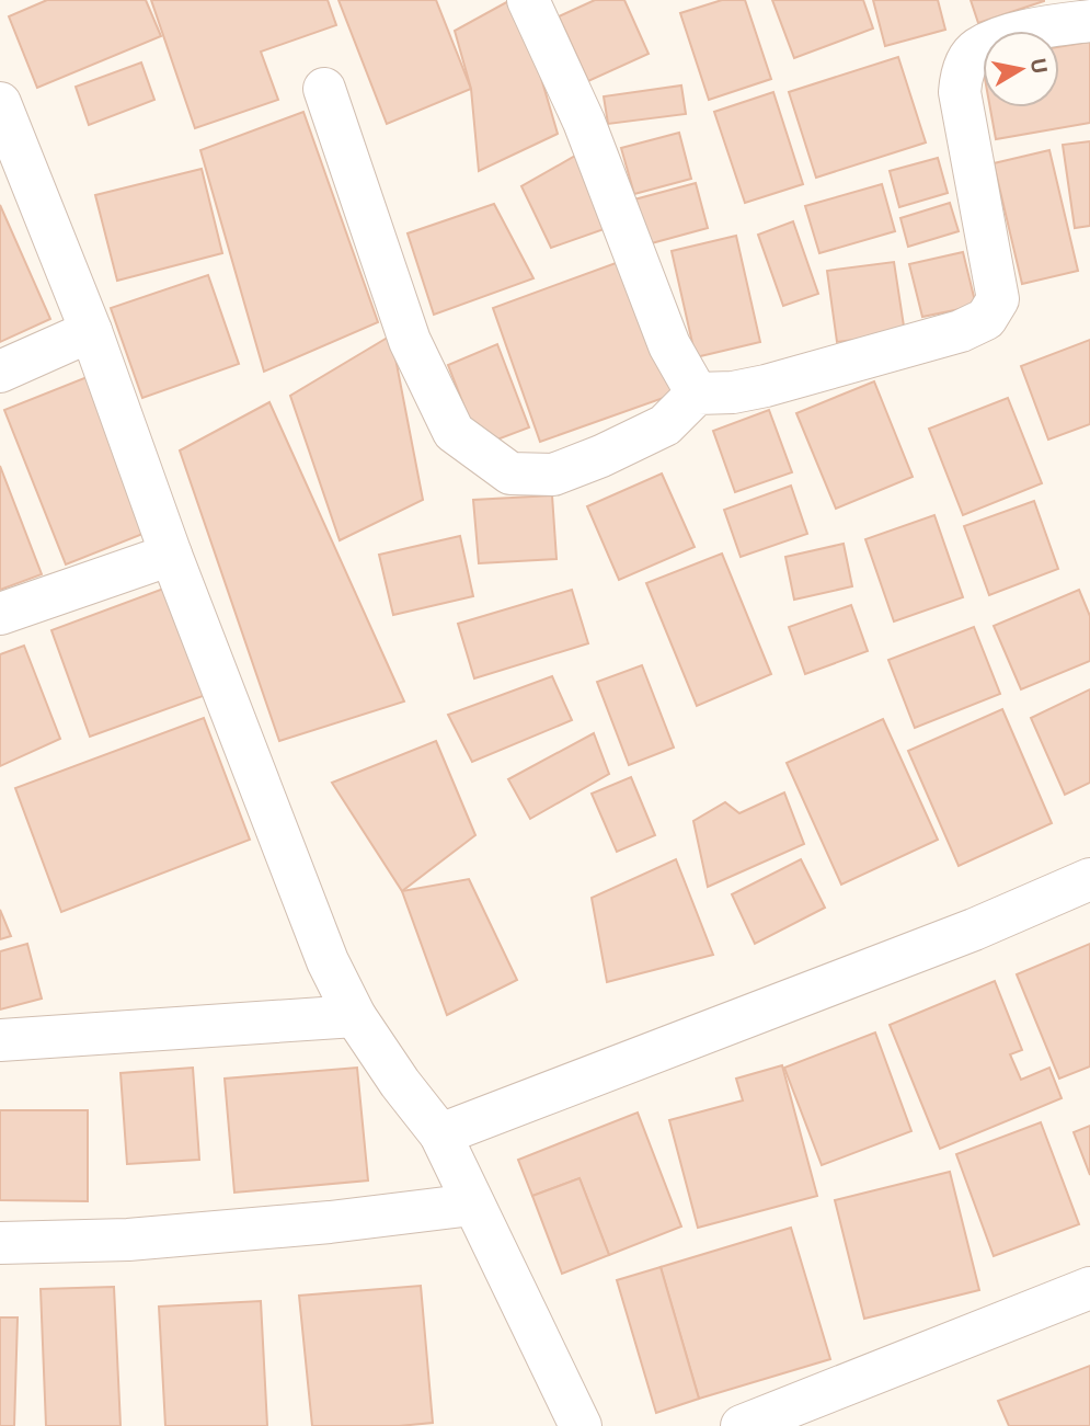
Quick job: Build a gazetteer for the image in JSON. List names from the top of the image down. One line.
{"north":"right"}
